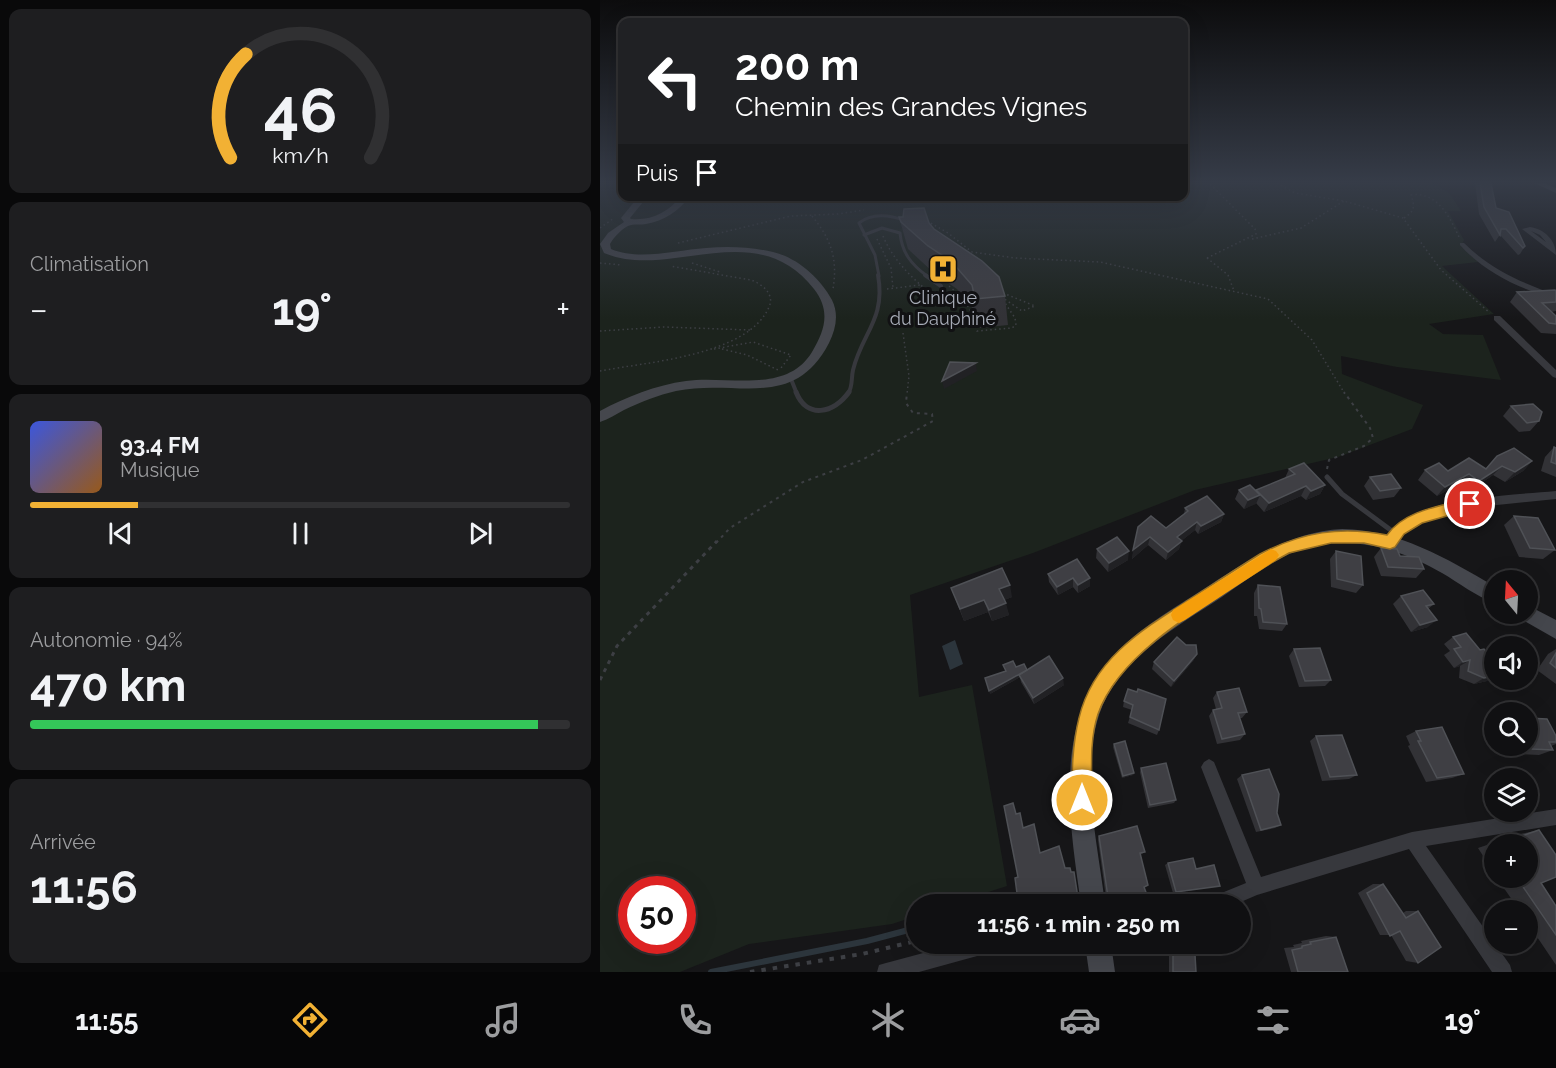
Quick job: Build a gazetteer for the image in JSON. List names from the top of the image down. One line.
{"places":{"hospital":["Clinique du Dauphiné"]},"north":"top","page":{"turn":["200 m","Chemin des Grandes Vignes"],"then":"Puis","tile":["Climatisation",["Autonomie · 94%","470 km"],["Arrivée","11:56"]],"heat":["−","19°","+"],"song":["93.4 FM","Musique"],"map_buttons":["+","−"],"limit":"50","trip":"11:56 · 1 min · 250 m","tabs":["11:55","19°"],"gauge":["46","km/h"]}}
